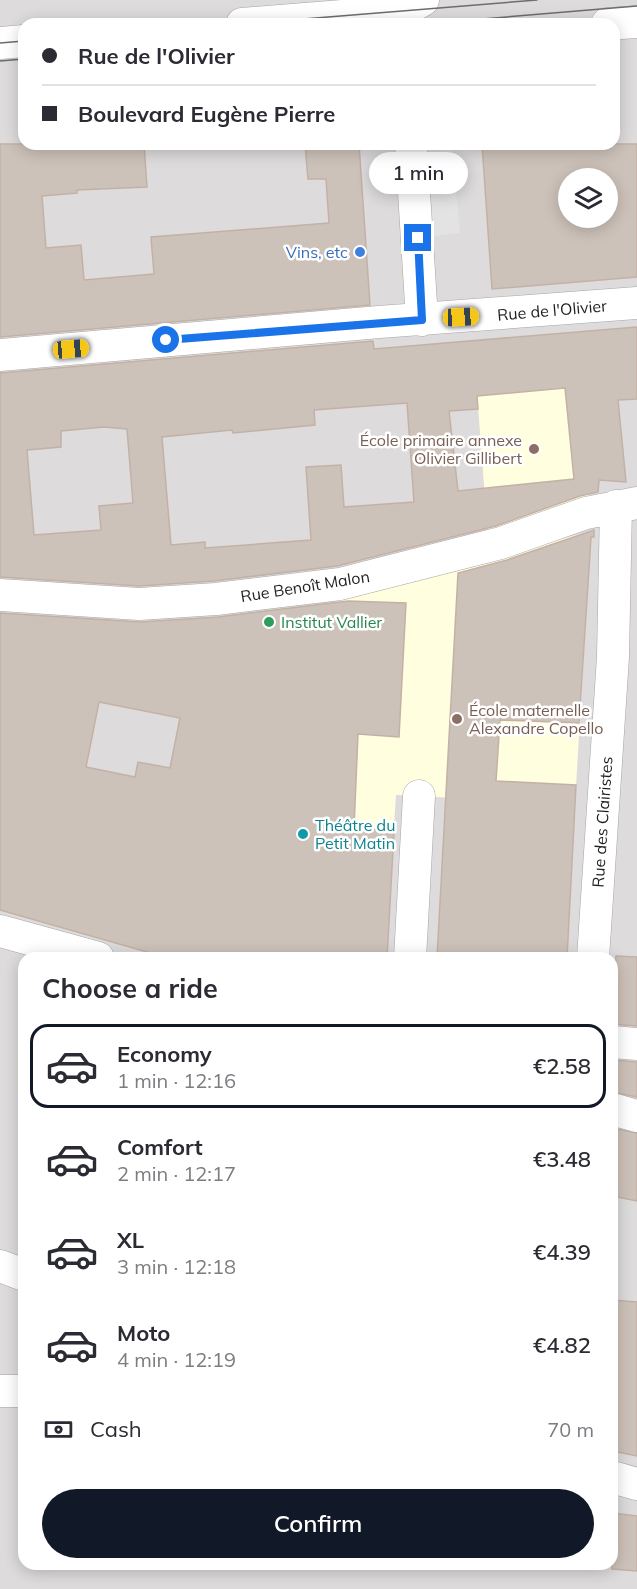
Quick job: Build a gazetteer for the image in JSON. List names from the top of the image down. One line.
{"streets":{"street":["Rue de l'Olivier","Rue Benoît Malon","Rue des Clairistes"]},"crossings":[["Rue Benoît Malon","Rue des Clairistes"]],"places":["Vins, etc","École primaire annexe Olivier Gillibert","Institut Vallier","École maternelle Alexandre Copello","Théâtre du Petit Matin"],"page":{"banner":["Rue de l'Olivier","Boulevard Eugène Pierre"],"bubble":"1 min","heading":"Choose a ride","list":[{"name":"Economy","note":"1 min · 12:16","value":"€2.58"},{"name":"Comfort","note":"2 min · 12:17","value":"€3.48"},{"name":"XL","note":"3 min · 12:18","value":"€4.39"},{"name":"Moto","note":"4 min · 12:19","value":"€4.82"}],"pay":["Cash","70 m"],"buttons":"Confirm"}}
